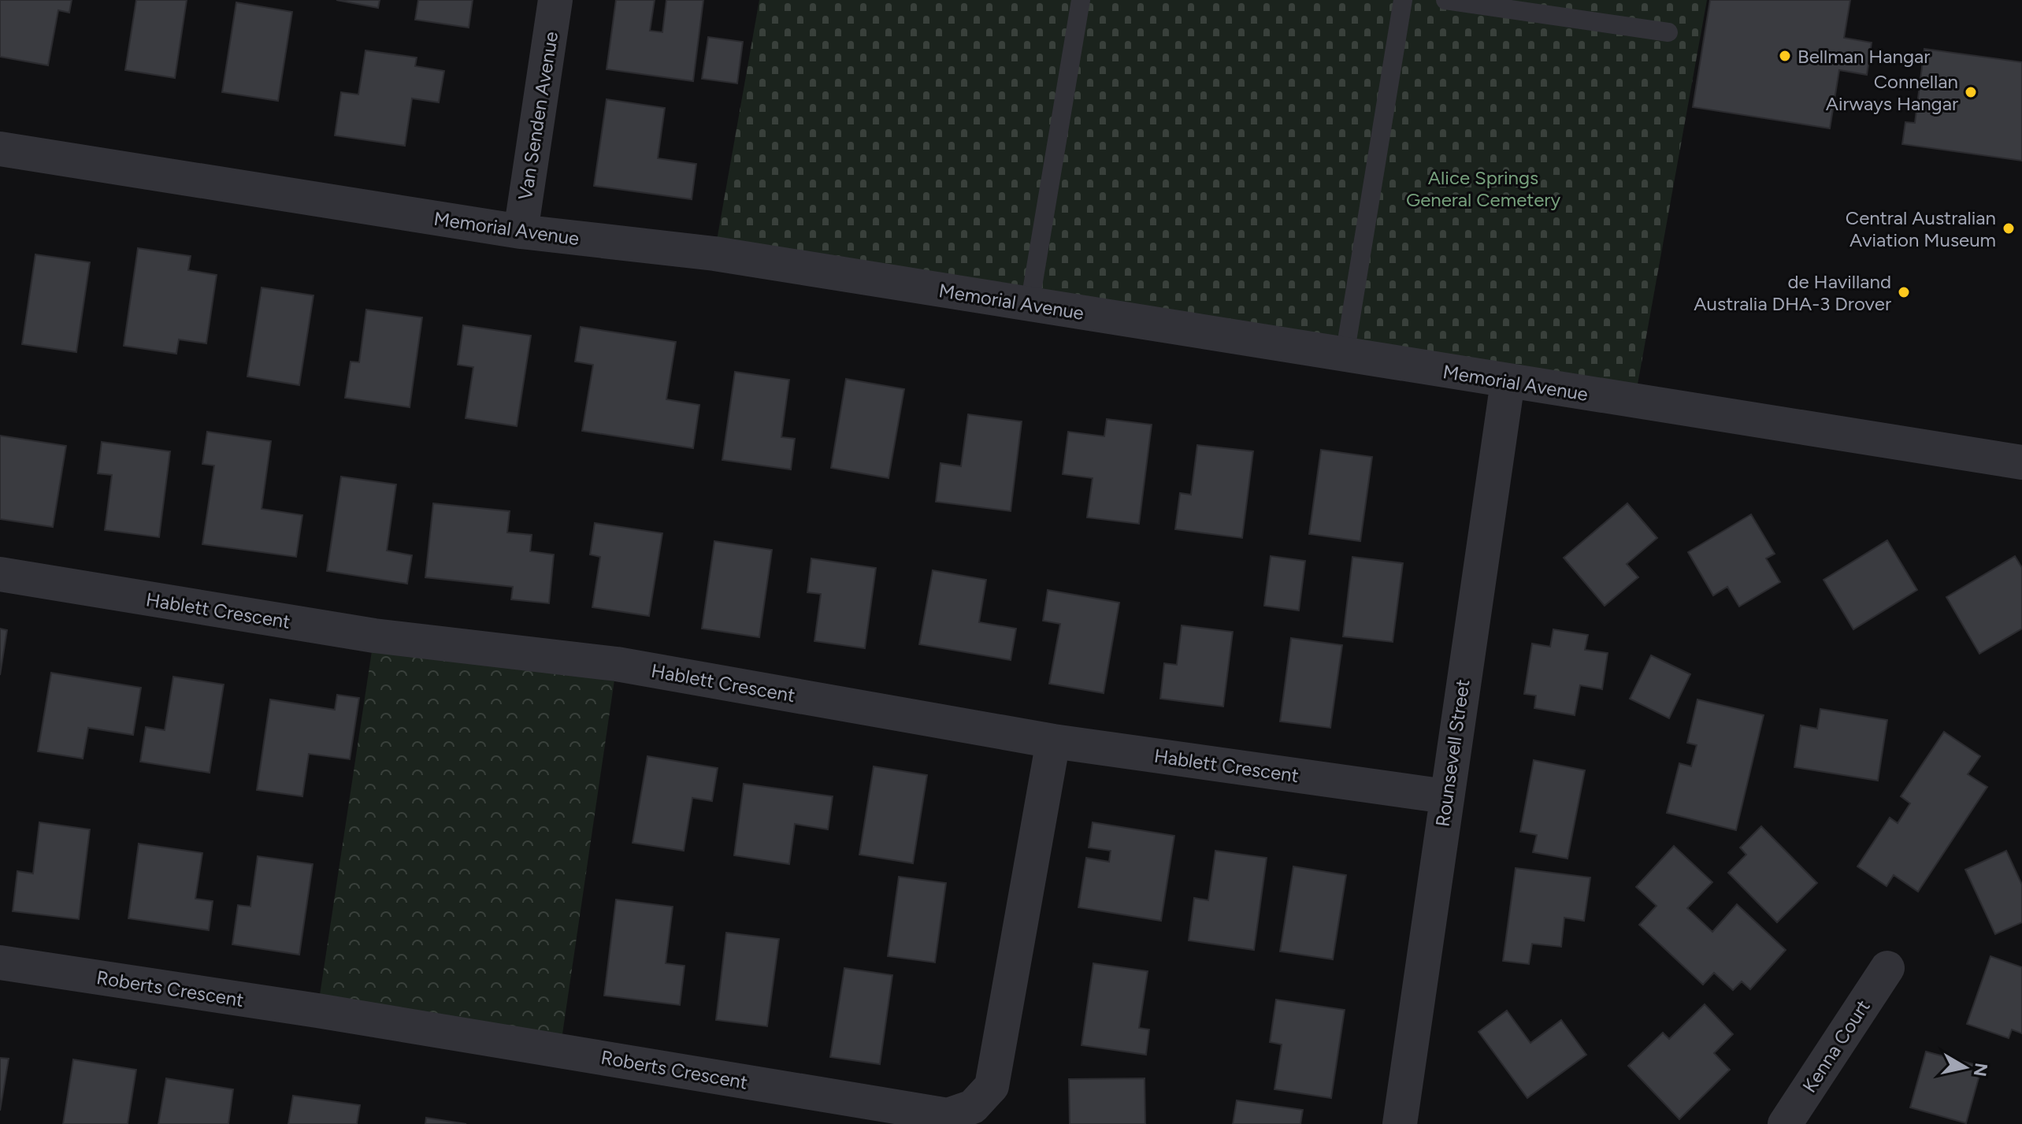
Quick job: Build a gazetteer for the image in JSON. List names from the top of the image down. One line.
{"streets":{"street":["Van Senden Avenue","Memorial Avenue","Hablett Crescent","Rounsevell Street","Roberts Crescent","Kenna Court"]},"crossings":[["Van Senden Avenue","Memorial Avenue"],["Memorial Avenue","Rounsevell Street"],["Hablett Crescent","Rounsevell Street"],["Hablett Crescent","Roberts Crescent"]],"parks":["Alice Springs General Cemetery"],"places":["Bellman Hangar","Connellan Airways Hangar","Central Australian Aviation Museum","de Havilland Australia DHA-3 Drover"],"north":"right"}
